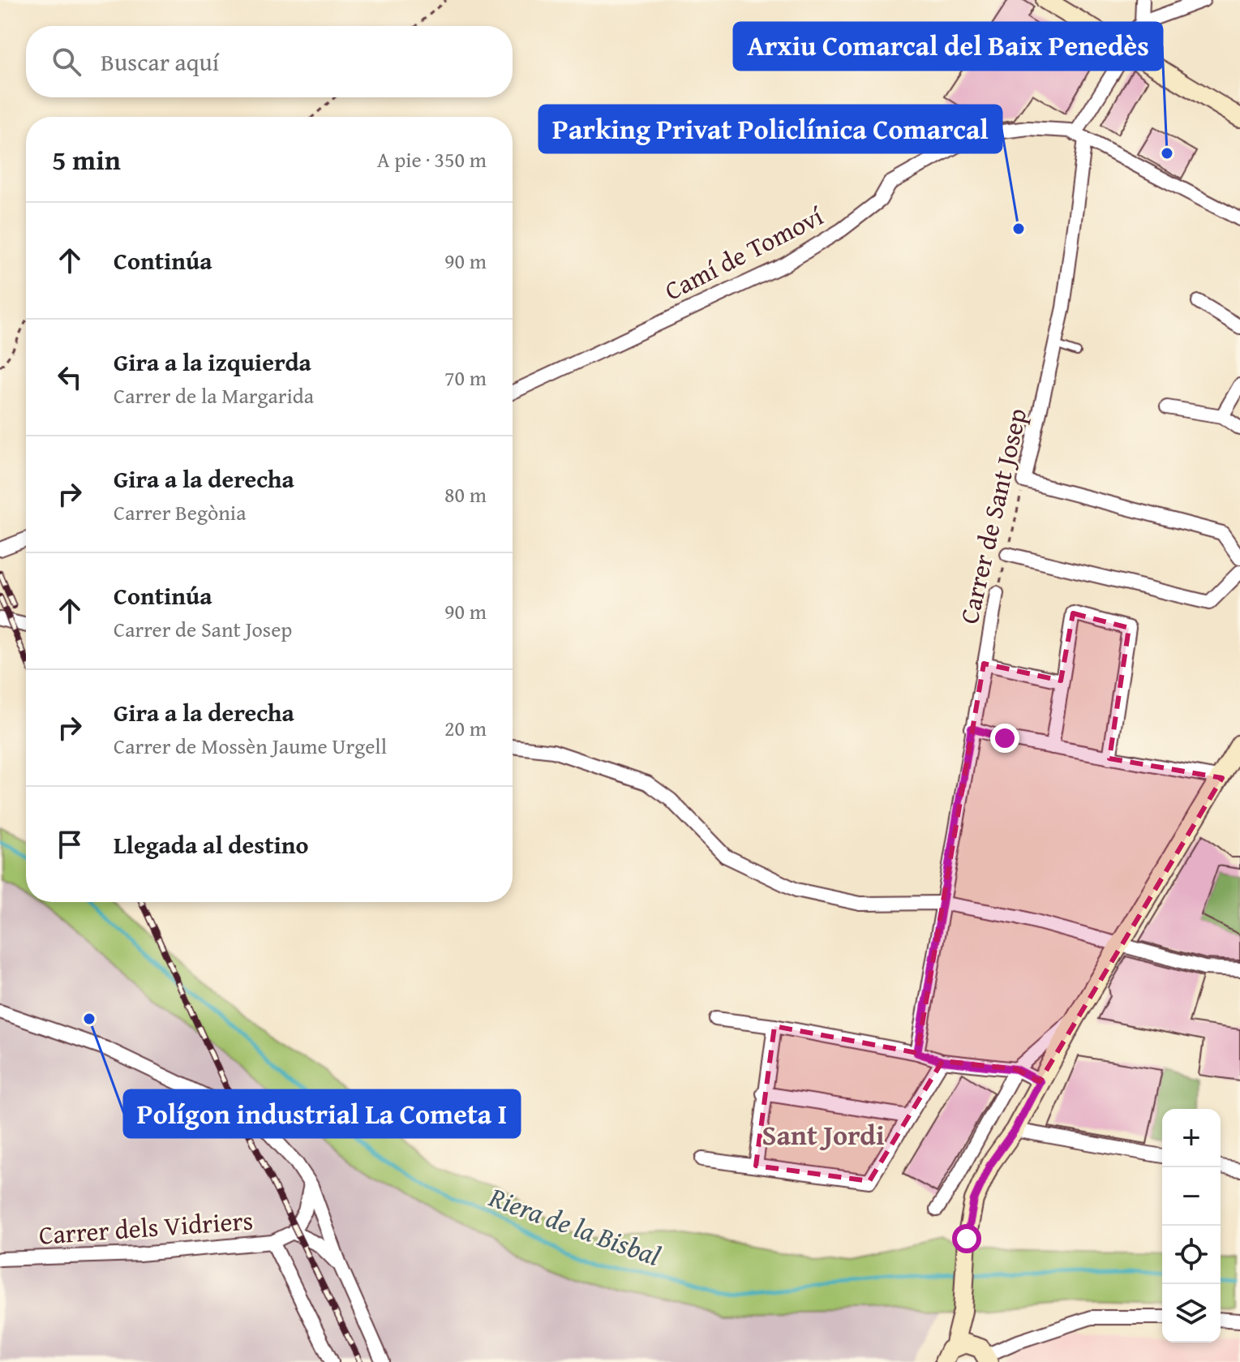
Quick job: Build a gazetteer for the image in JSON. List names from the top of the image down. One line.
{"streets":{"street":["Camí de Tomoví","Carrer de Sant Josep","Carrer dels Vidriers"]},"crossings":[["Camí de Tomoví","Carrer de Sant Josep"]],"districts":["Sant Jordi"],"water":["Riera de la Bisbal"],"places":["Arxiu Comarcal del Baix Penedès","Parking Privat Policlínica Comarcal","Polígon industrial La Cometa I"],"page":{"search":"Buscar aquí","heading":["5 min","A pie · 350 m"],"list":[["Continúa","90 m"],["Gira a la izquierda","Carrer de la Margarida","70 m"],["Gira a la derecha","Carrer Begònia","80 m"],["Continúa","Carrer de Sant Josep","90 m"],["Gira a la derecha","Carrer de Mossèn Jaume Urgell","20 m"],"Llegada al destino"],"map_buttons":["+","−"]}}
